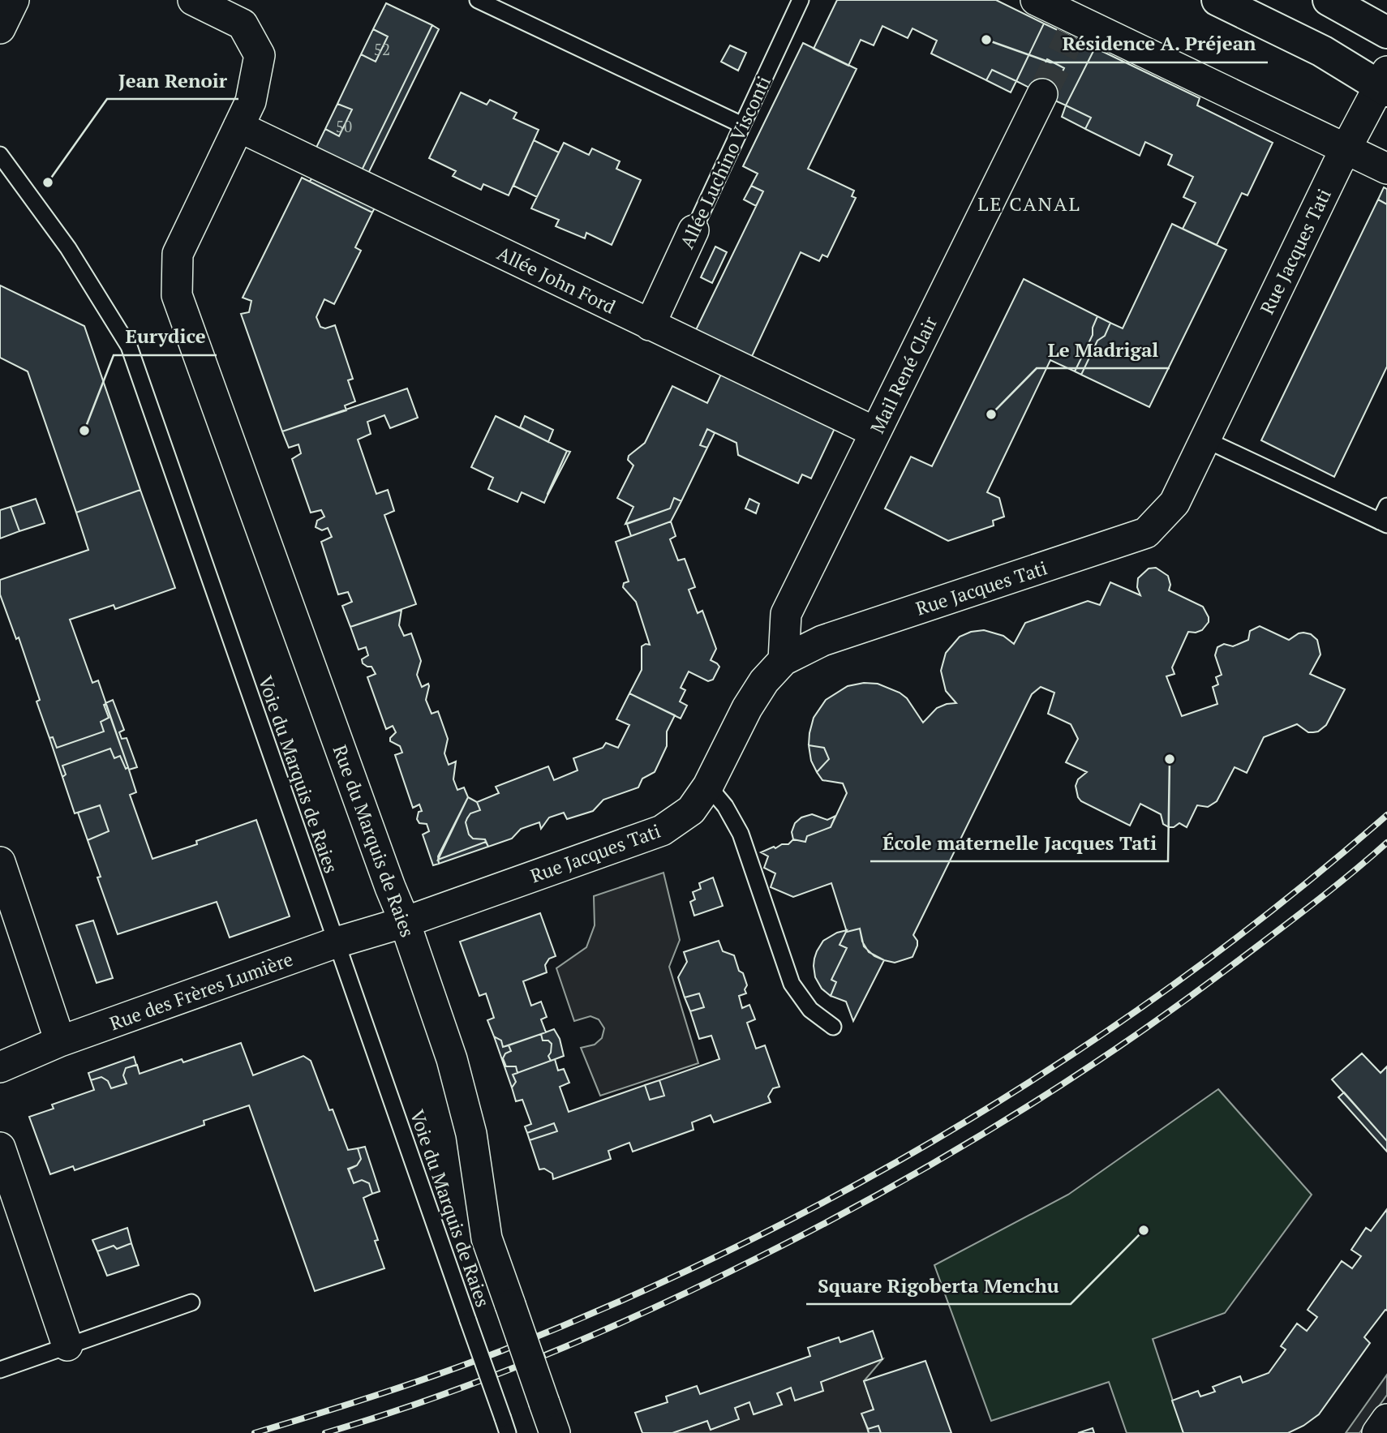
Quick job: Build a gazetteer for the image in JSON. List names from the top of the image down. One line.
{"streets":{"street":["Allée Luchino Visconti","Rue Jacques Tati","Allée John Ford","Mail René Clair","Rue du Marquis de Raies","Rue des Frères Lumière"],"lane":["Voie du Marquis de Raies"]},"crossings":[["Allée Luchino Visconti","Allée John Ford"],["Rue Jacques Tati","Mail René Clair"],["Rue Jacques Tati","Rue du Marquis de Raies"],["Rue Jacques Tati","Rue des Frères Lumière"],["Allée John Ford","Mail René Clair"],["Allée John Ford","Rue du Marquis de Raies"],["Voie du Marquis de Raies","Rue des Frères Lumière"],["Rue du Marquis de Raies","Rue des Frères Lumière"]],"districts":["LE CANAL"],"places":["Résidence A. Préjean","Jean Renoir","Le Madrigal","Eurydice","École maternelle Jacques Tati","Square Rigoberta Menchu"],"house_numbers":["52","50"]}
